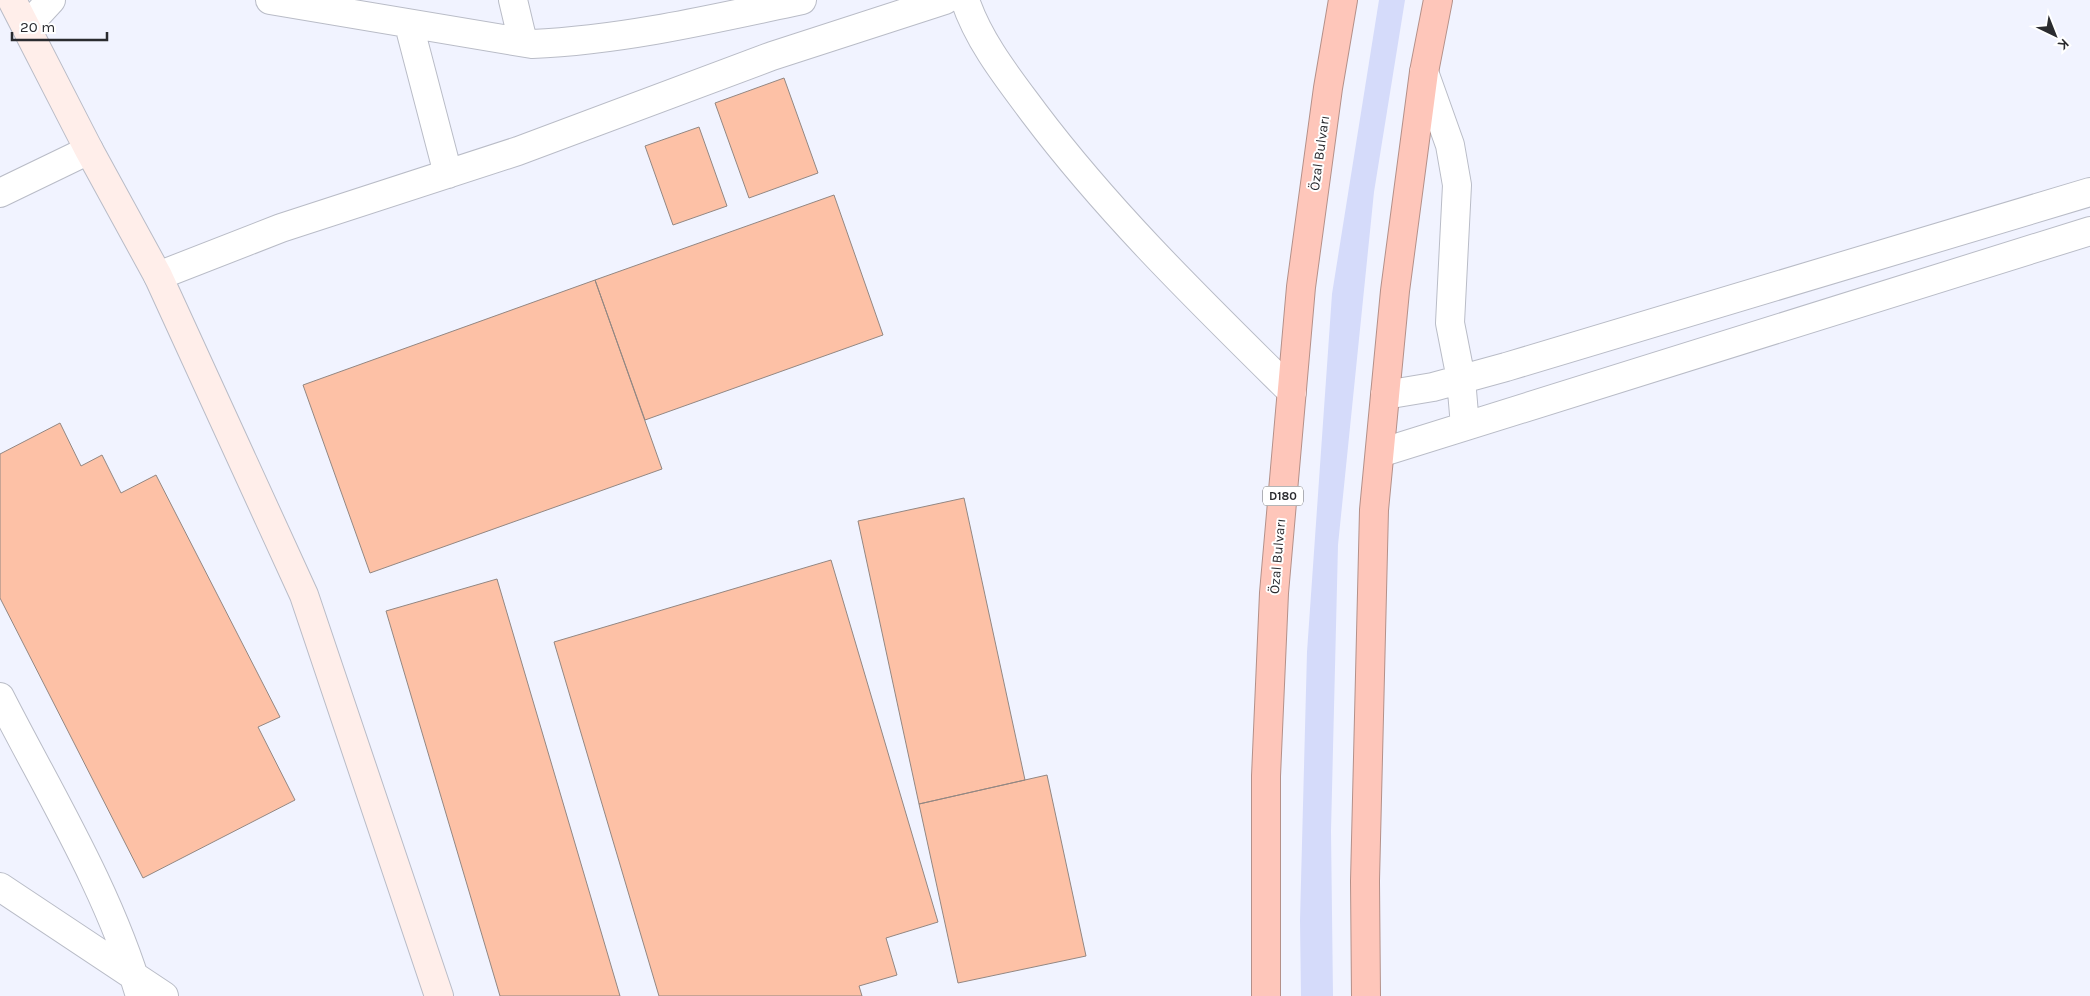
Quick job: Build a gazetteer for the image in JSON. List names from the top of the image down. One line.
{"streets":{"highway":["Özal Bulvarı","D180"]},"scale_bar":"20 m","north":"bottom right"}
